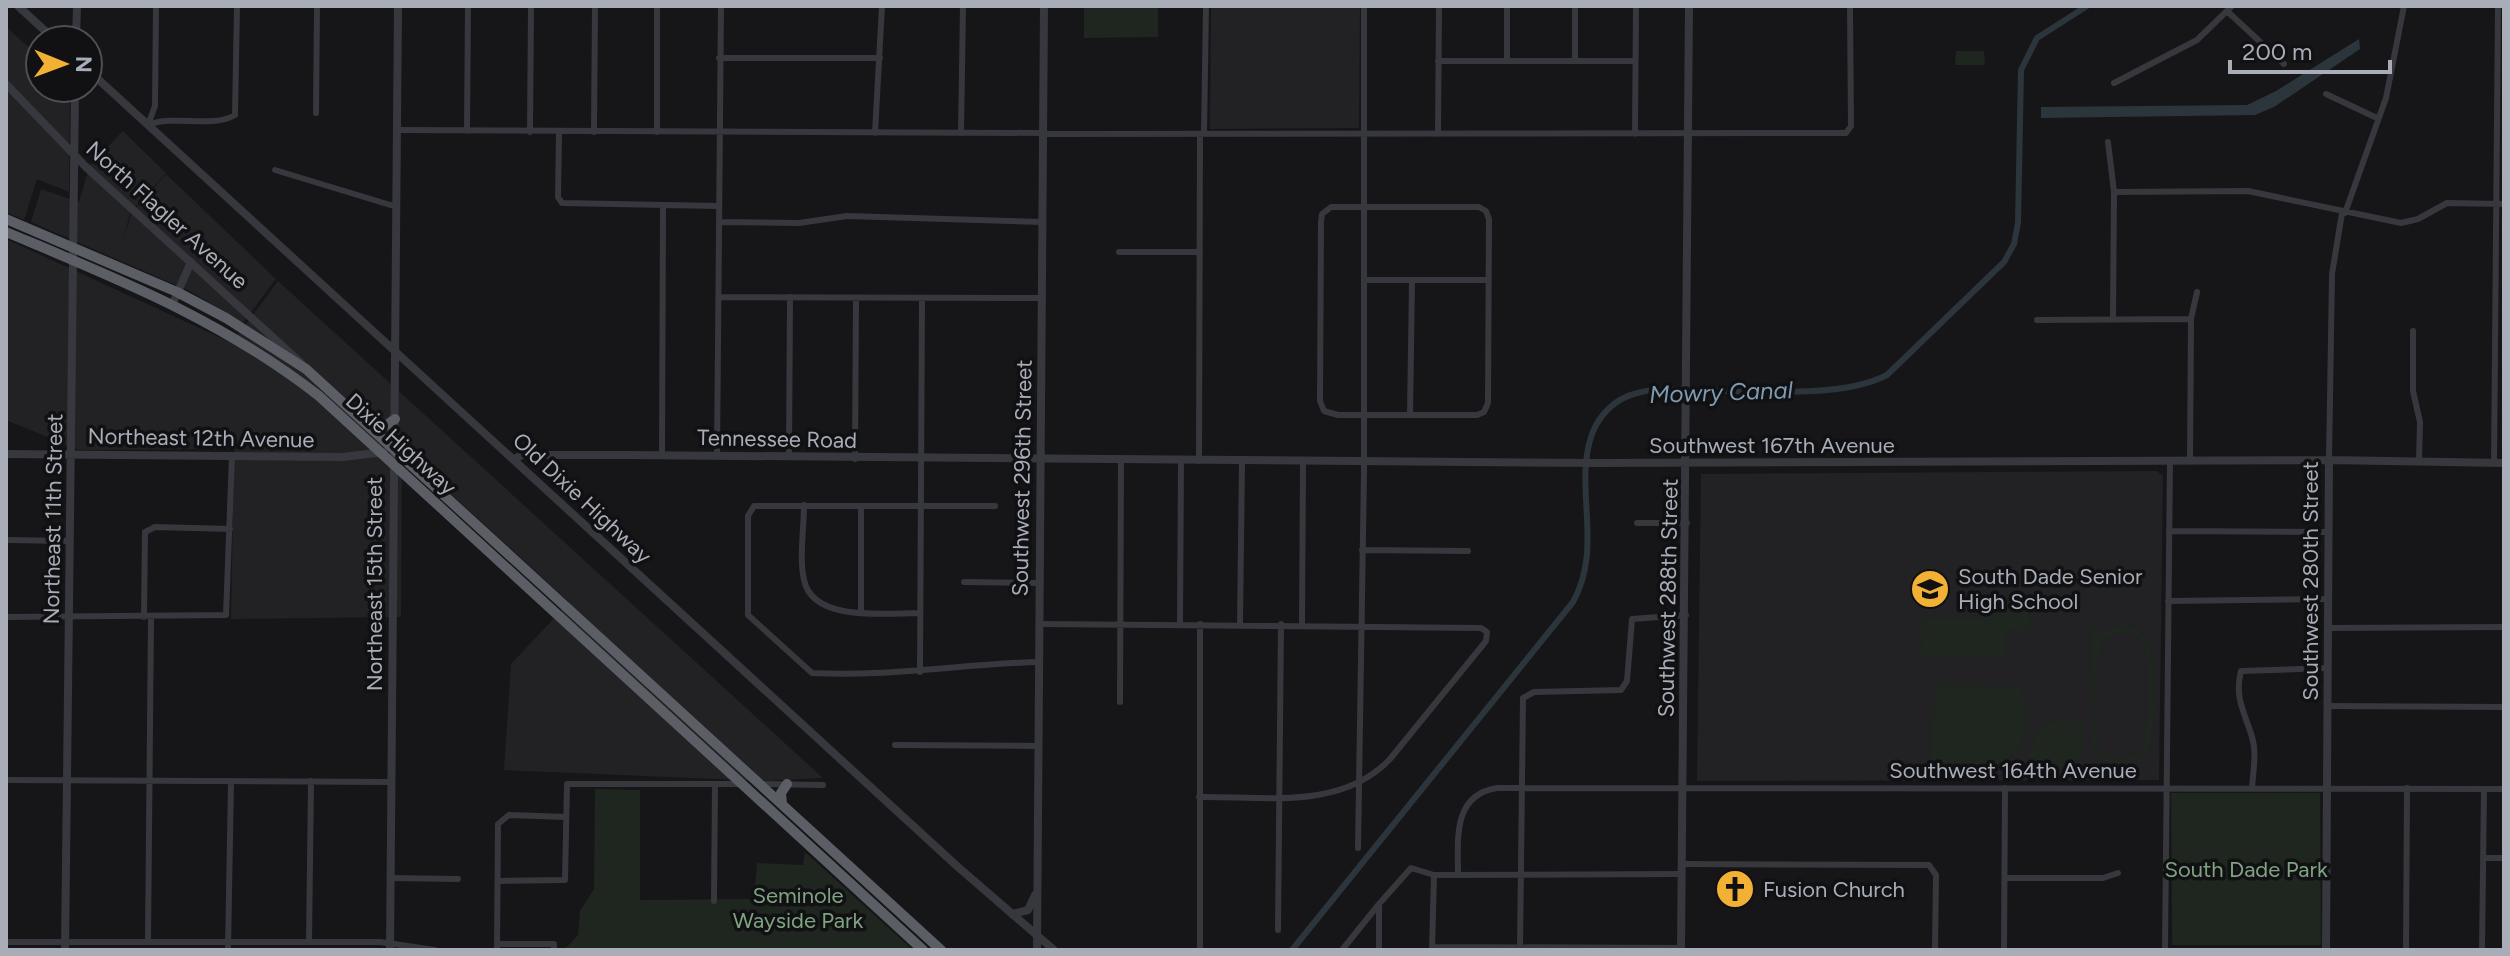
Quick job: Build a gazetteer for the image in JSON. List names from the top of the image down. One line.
{"streets":{"highway":["Dixie Highway"],"street":["North Flagler Avenue","Northeast 12th Avenue","Tennessee Road","Southwest 167th Avenue","Southwest 296th Street","Old Dixie Highway","Northeast 11th Street","Southwest 280th Street","Northeast 15th Street","Southwest 288th Street","Southwest 164th Avenue"]},"crossings":[["North Flagler Avenue","Dixie Highway"],["North Flagler Avenue","Northeast 11th Street"],["Northeast 12th Avenue","Dixie Highway"],["Northeast 12th Avenue","Northeast 11th Street"],["Northeast 12th Avenue","Northeast 15th Street"],["Tennessee Road","Southwest 167th Avenue"],["Tennessee Road","Southwest 296th Street"],["Tennessee Road","Old Dixie Highway"],["Dixie Highway","Northeast 11th Street"],["Dixie Highway","Northeast 15th Street"],["Southwest 167th Avenue","Southwest 296th Street"],["Southwest 167th Avenue","Southwest 280th Street"],["Southwest 167th Avenue","Southwest 288th Street"],["Southwest 296th Street","Old Dixie Highway"],["Old Dixie Highway","Northeast 15th Street"],["Southwest 280th Street","Southwest 164th Avenue"],["Southwest 288th Street","Southwest 164th Avenue"]],"water":["Mowry Canal"],"parks":["South Dade Park","Seminole Wayside Park"],"places":{"school or university":["South Dade Senior High School"],"church":["Fusion Church"]},"scale_bar":"200 m","north":"right"}
